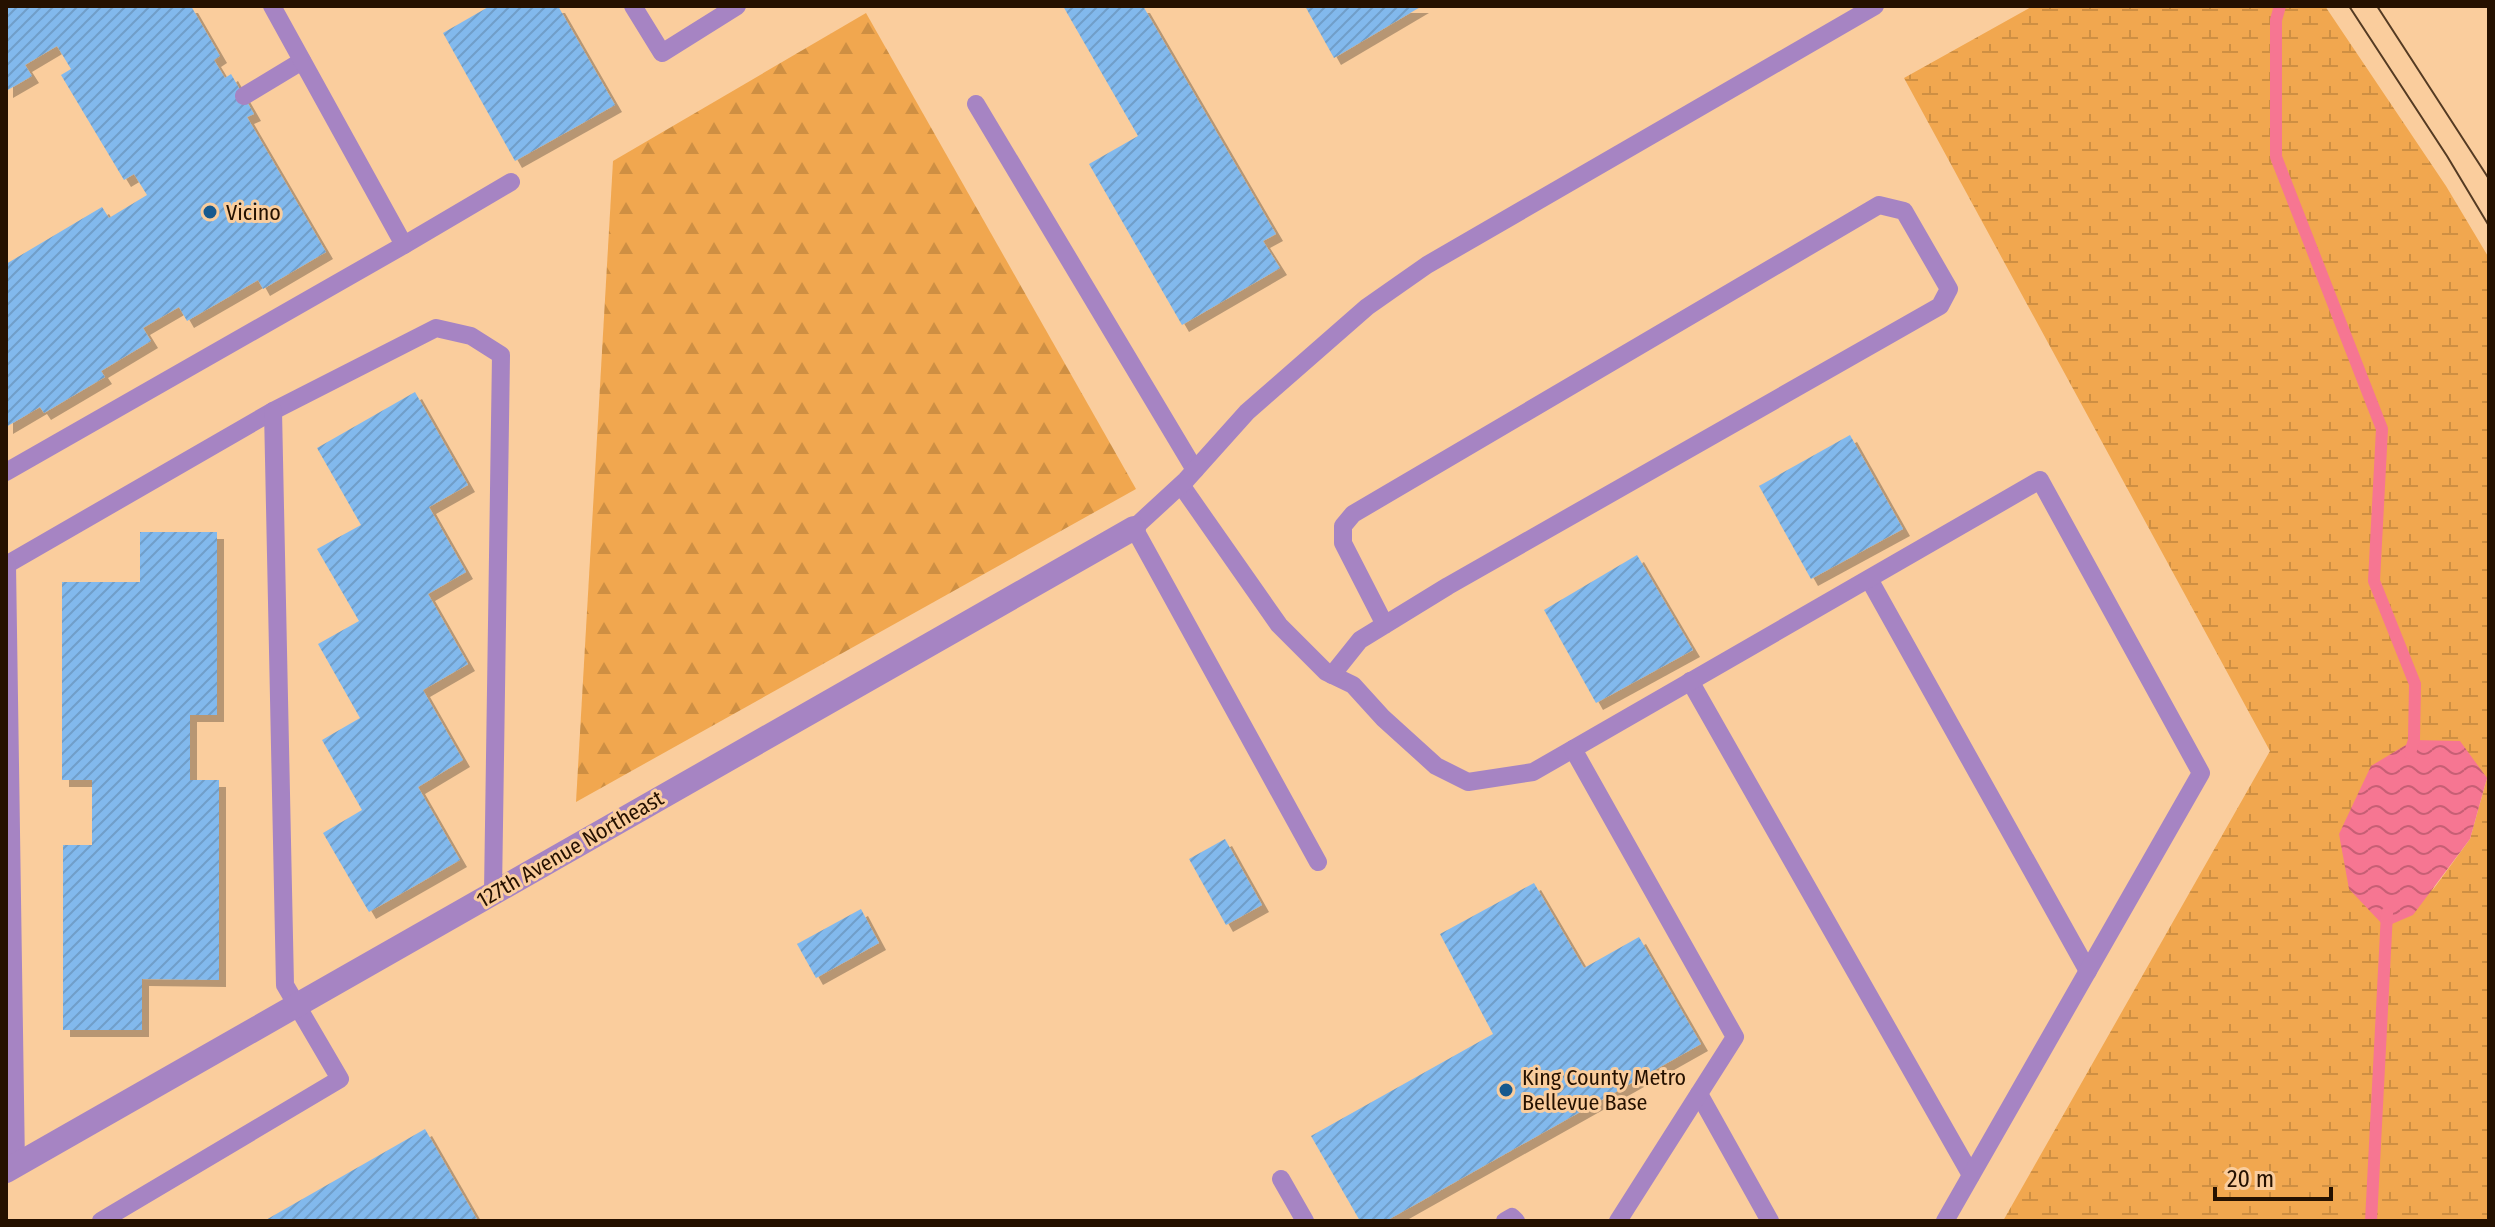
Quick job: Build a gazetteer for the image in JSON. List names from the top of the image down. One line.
{"streets":{"street":["127th Avenue Northeast"]},"places":["Vicino","King County Metro Bellevue Base"],"scale_bar":"20 m"}
